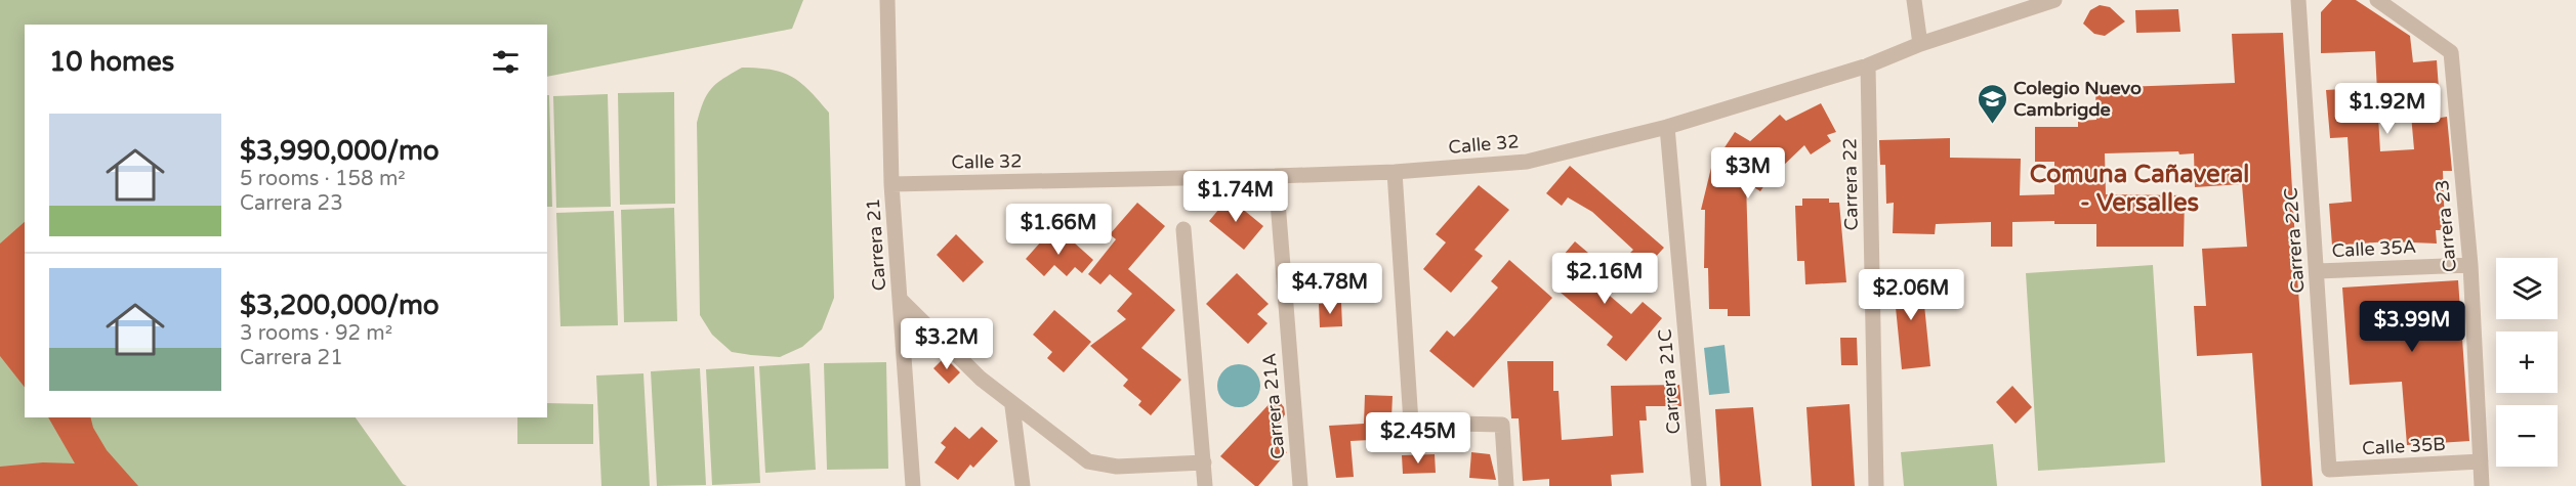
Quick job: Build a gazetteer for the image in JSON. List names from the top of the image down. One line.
{"streets":{"street":["Calle 32","Carrera 22","Carrera 23","Carrera 22C","Carrera 21","Calle 35A","Carrera 21C","Carrera 21A","Calle 35B"]},"crossings":[["Calle 32","Carrera 22"],["Calle 32","Carrera 21"],["Calle 32","Carrera 21C"],["Calle 32","Carrera 21A"],["Carrera 23","Calle 35A"],["Carrera 23","Calle 35B"],["Carrera 22C","Calle 35A"],["Carrera 22C","Calle 35B"]],"districts":["Comuna Cañaveral - Versalles"],"places":{"school or university":["Colegio Nuevo Cambrigde"]},"page":{"heading":"10 homes","price":["$1.92M","$3M","$1.74M","$1.66M","$2.16M","$4.78M","$2.06M","$3.99M","$3.2M","$2.45M"],"list":[{"name":"$3,990,000/mo","note":"5 rooms · 158 m² · Carrera 23"},{"name":"$3,200,000/mo","note":"3 rooms · 92 m² · Carrera 21"}],"map_buttons":["+","−"]}}
